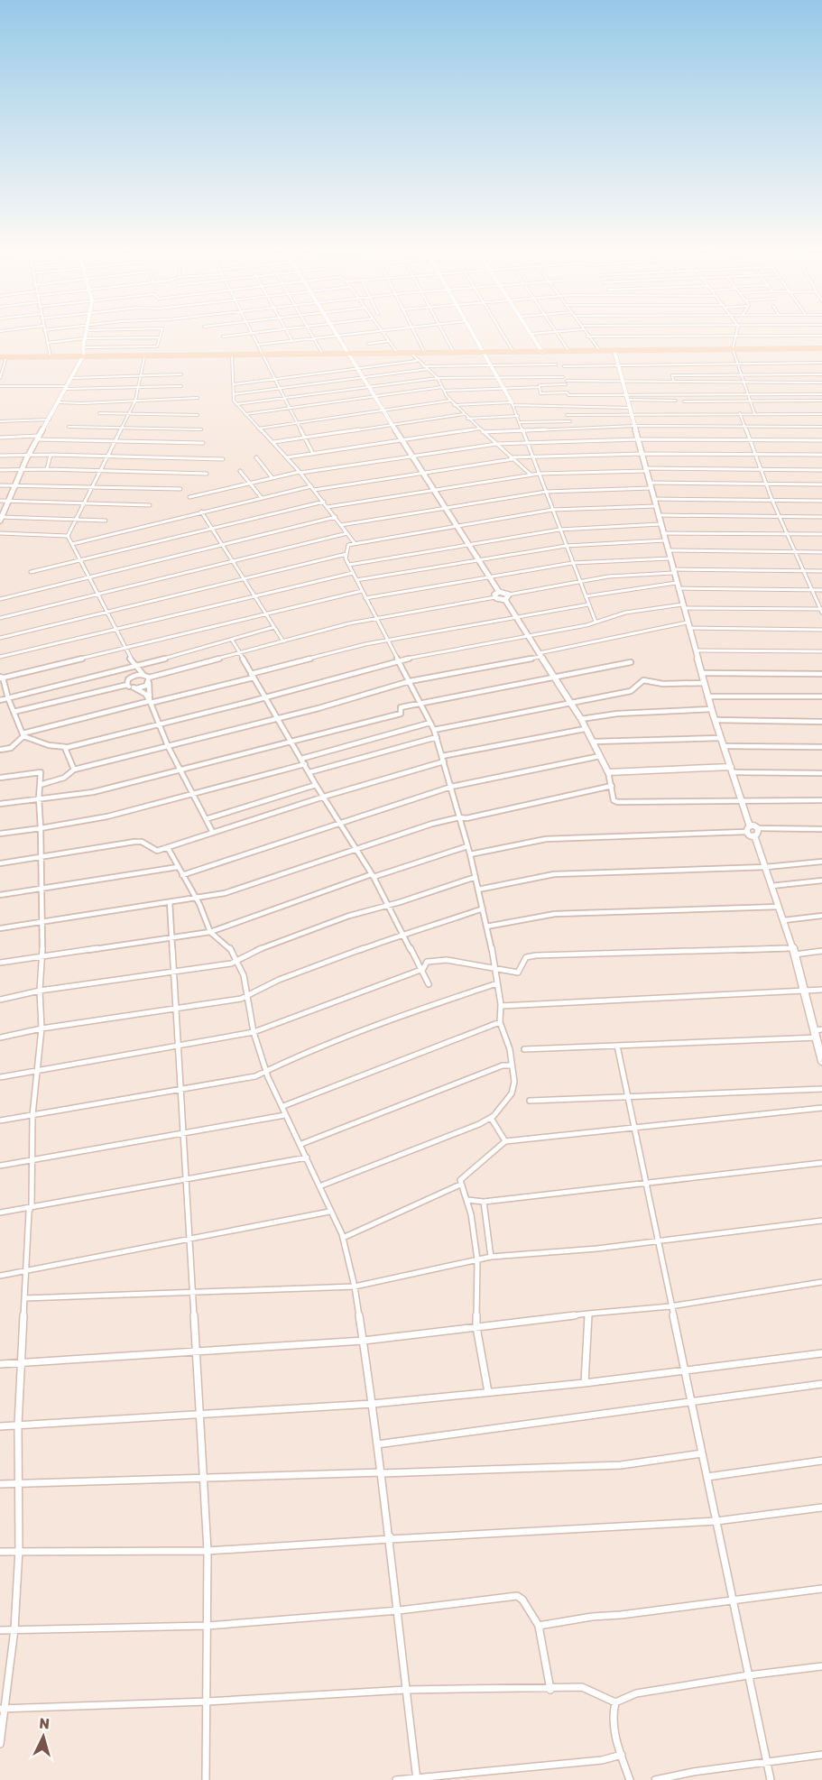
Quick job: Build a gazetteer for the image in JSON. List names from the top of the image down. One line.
{"north":"top"}
